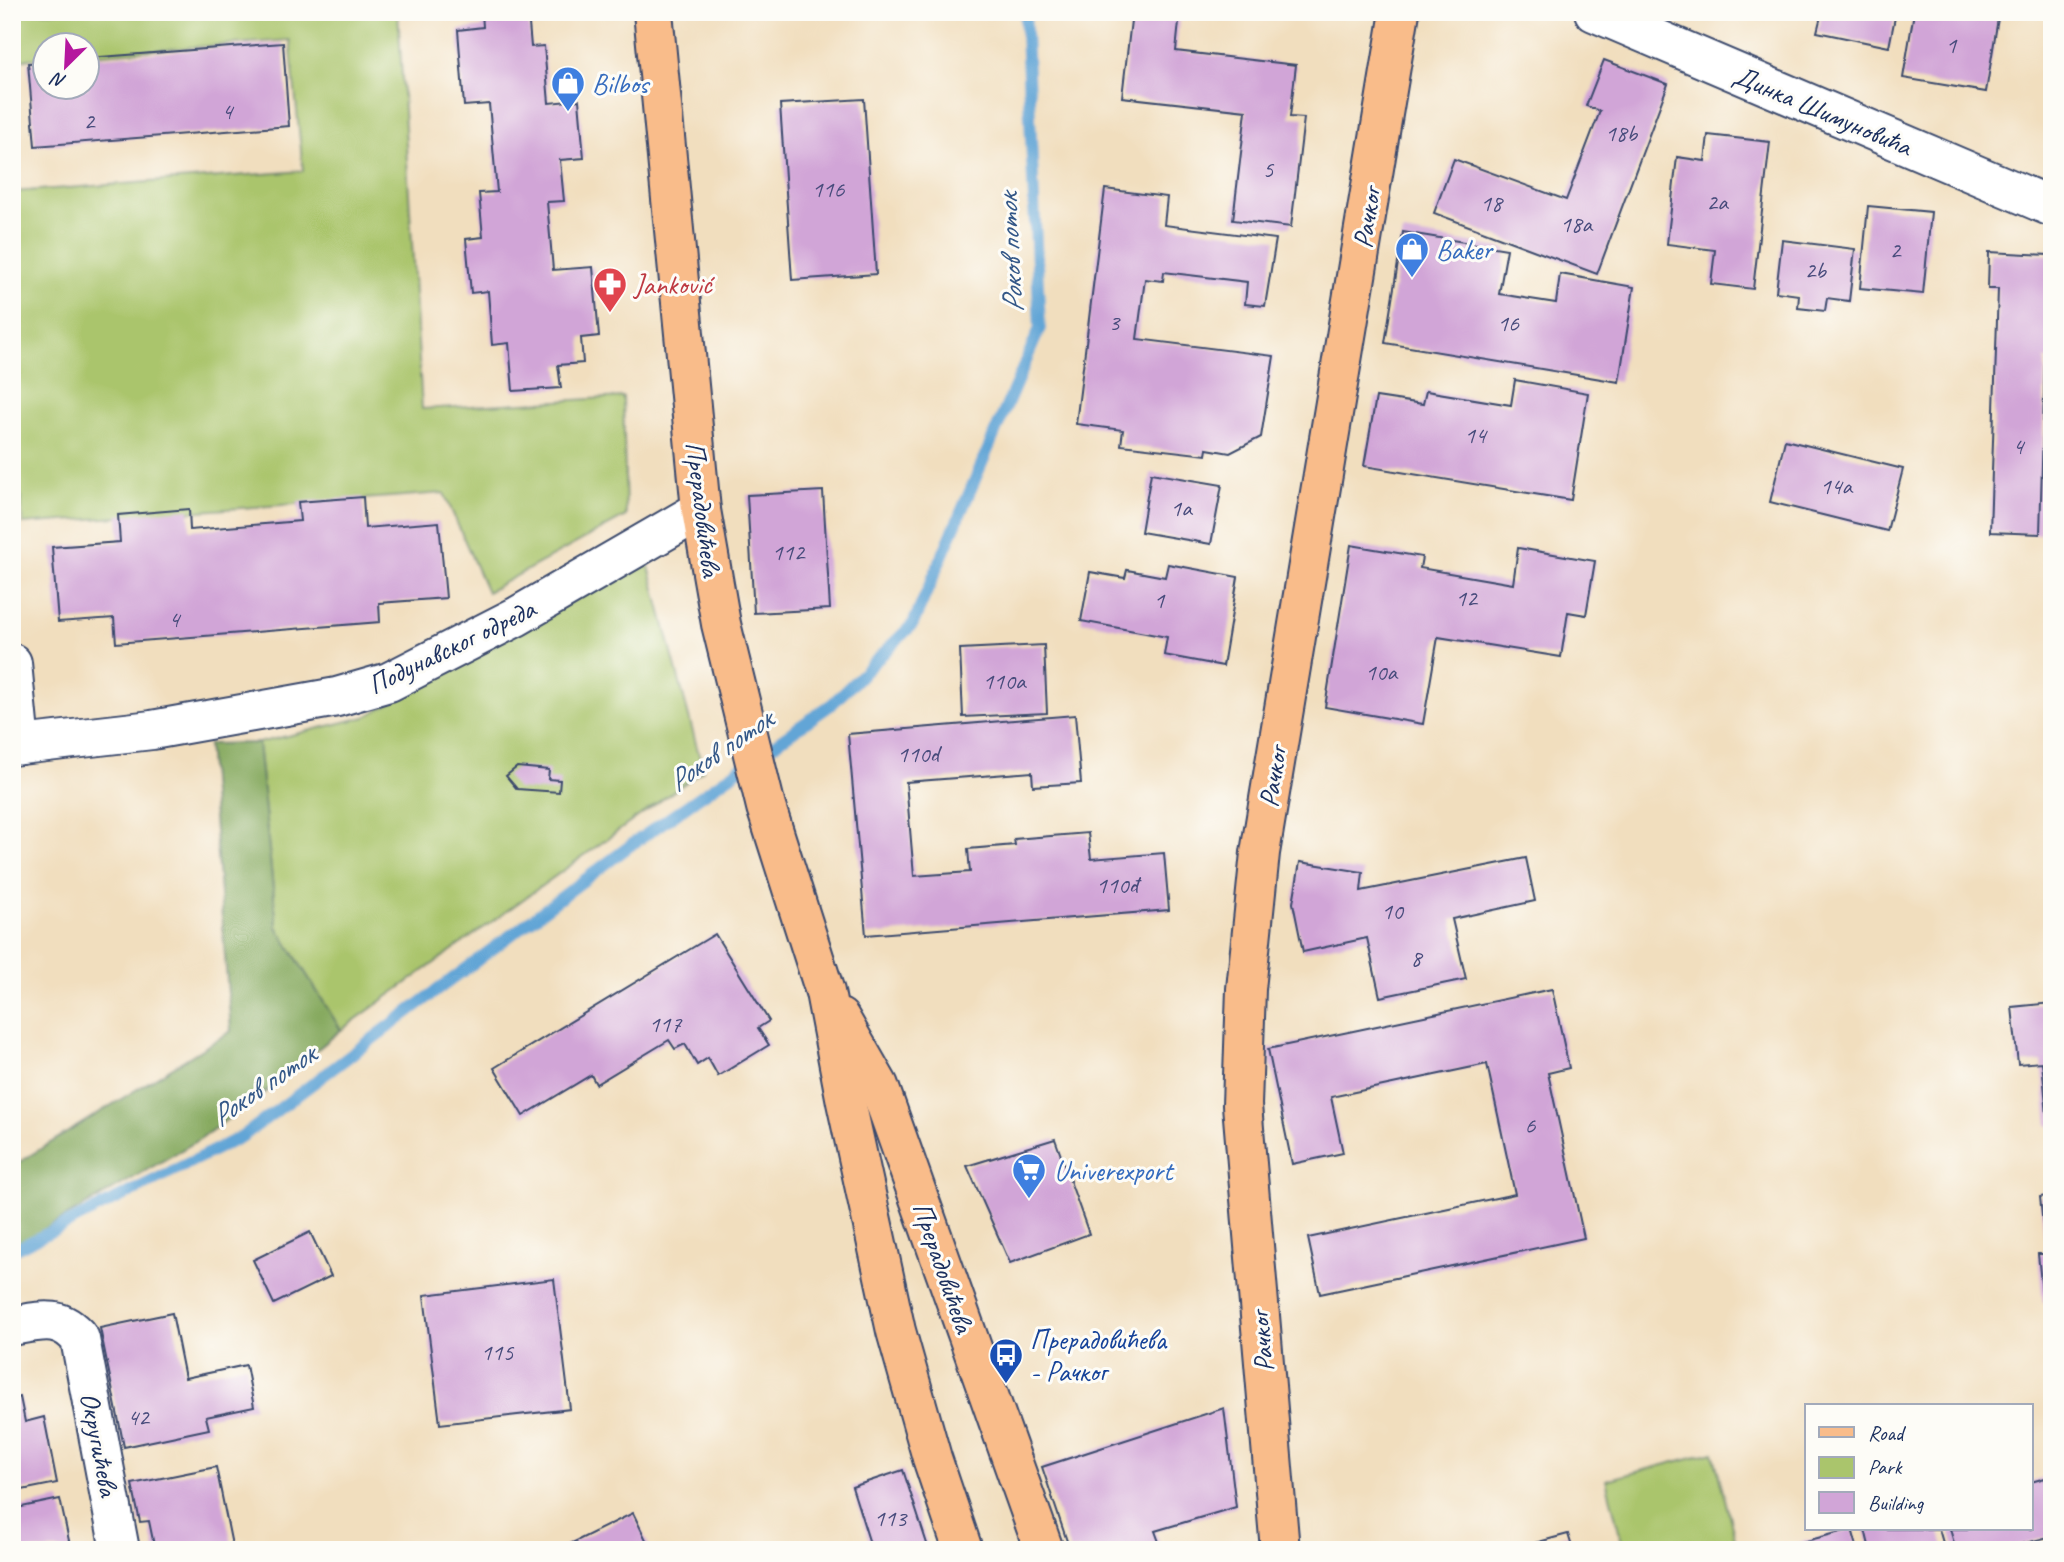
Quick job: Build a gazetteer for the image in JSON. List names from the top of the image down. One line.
{"streets":{"main road":["Рачког","Прерадовићева"],"street":["Динка Шимуновића","Подунавског одреда","Округићева"]},"crossings":[["Прерадовићева","Подунавског одреда"]],"water":["Роков поток"],"places":{"shop":["Bilbos","Baker"],"pharmacy":["Janković"],"supermarket":["Univerexport"],"bus stop":["Прерадовићева - Рачког"]},"house_numbers":["1","4","2","18b","5","116","2a","18","18a","2","2b","3","16","14","4","14a","1a","112","12","1","4","10a","110a","110d","110đ","10","8","117","6","115","42","113"],"legend":["Road","Park","Building"],"north":"bottom left"}
